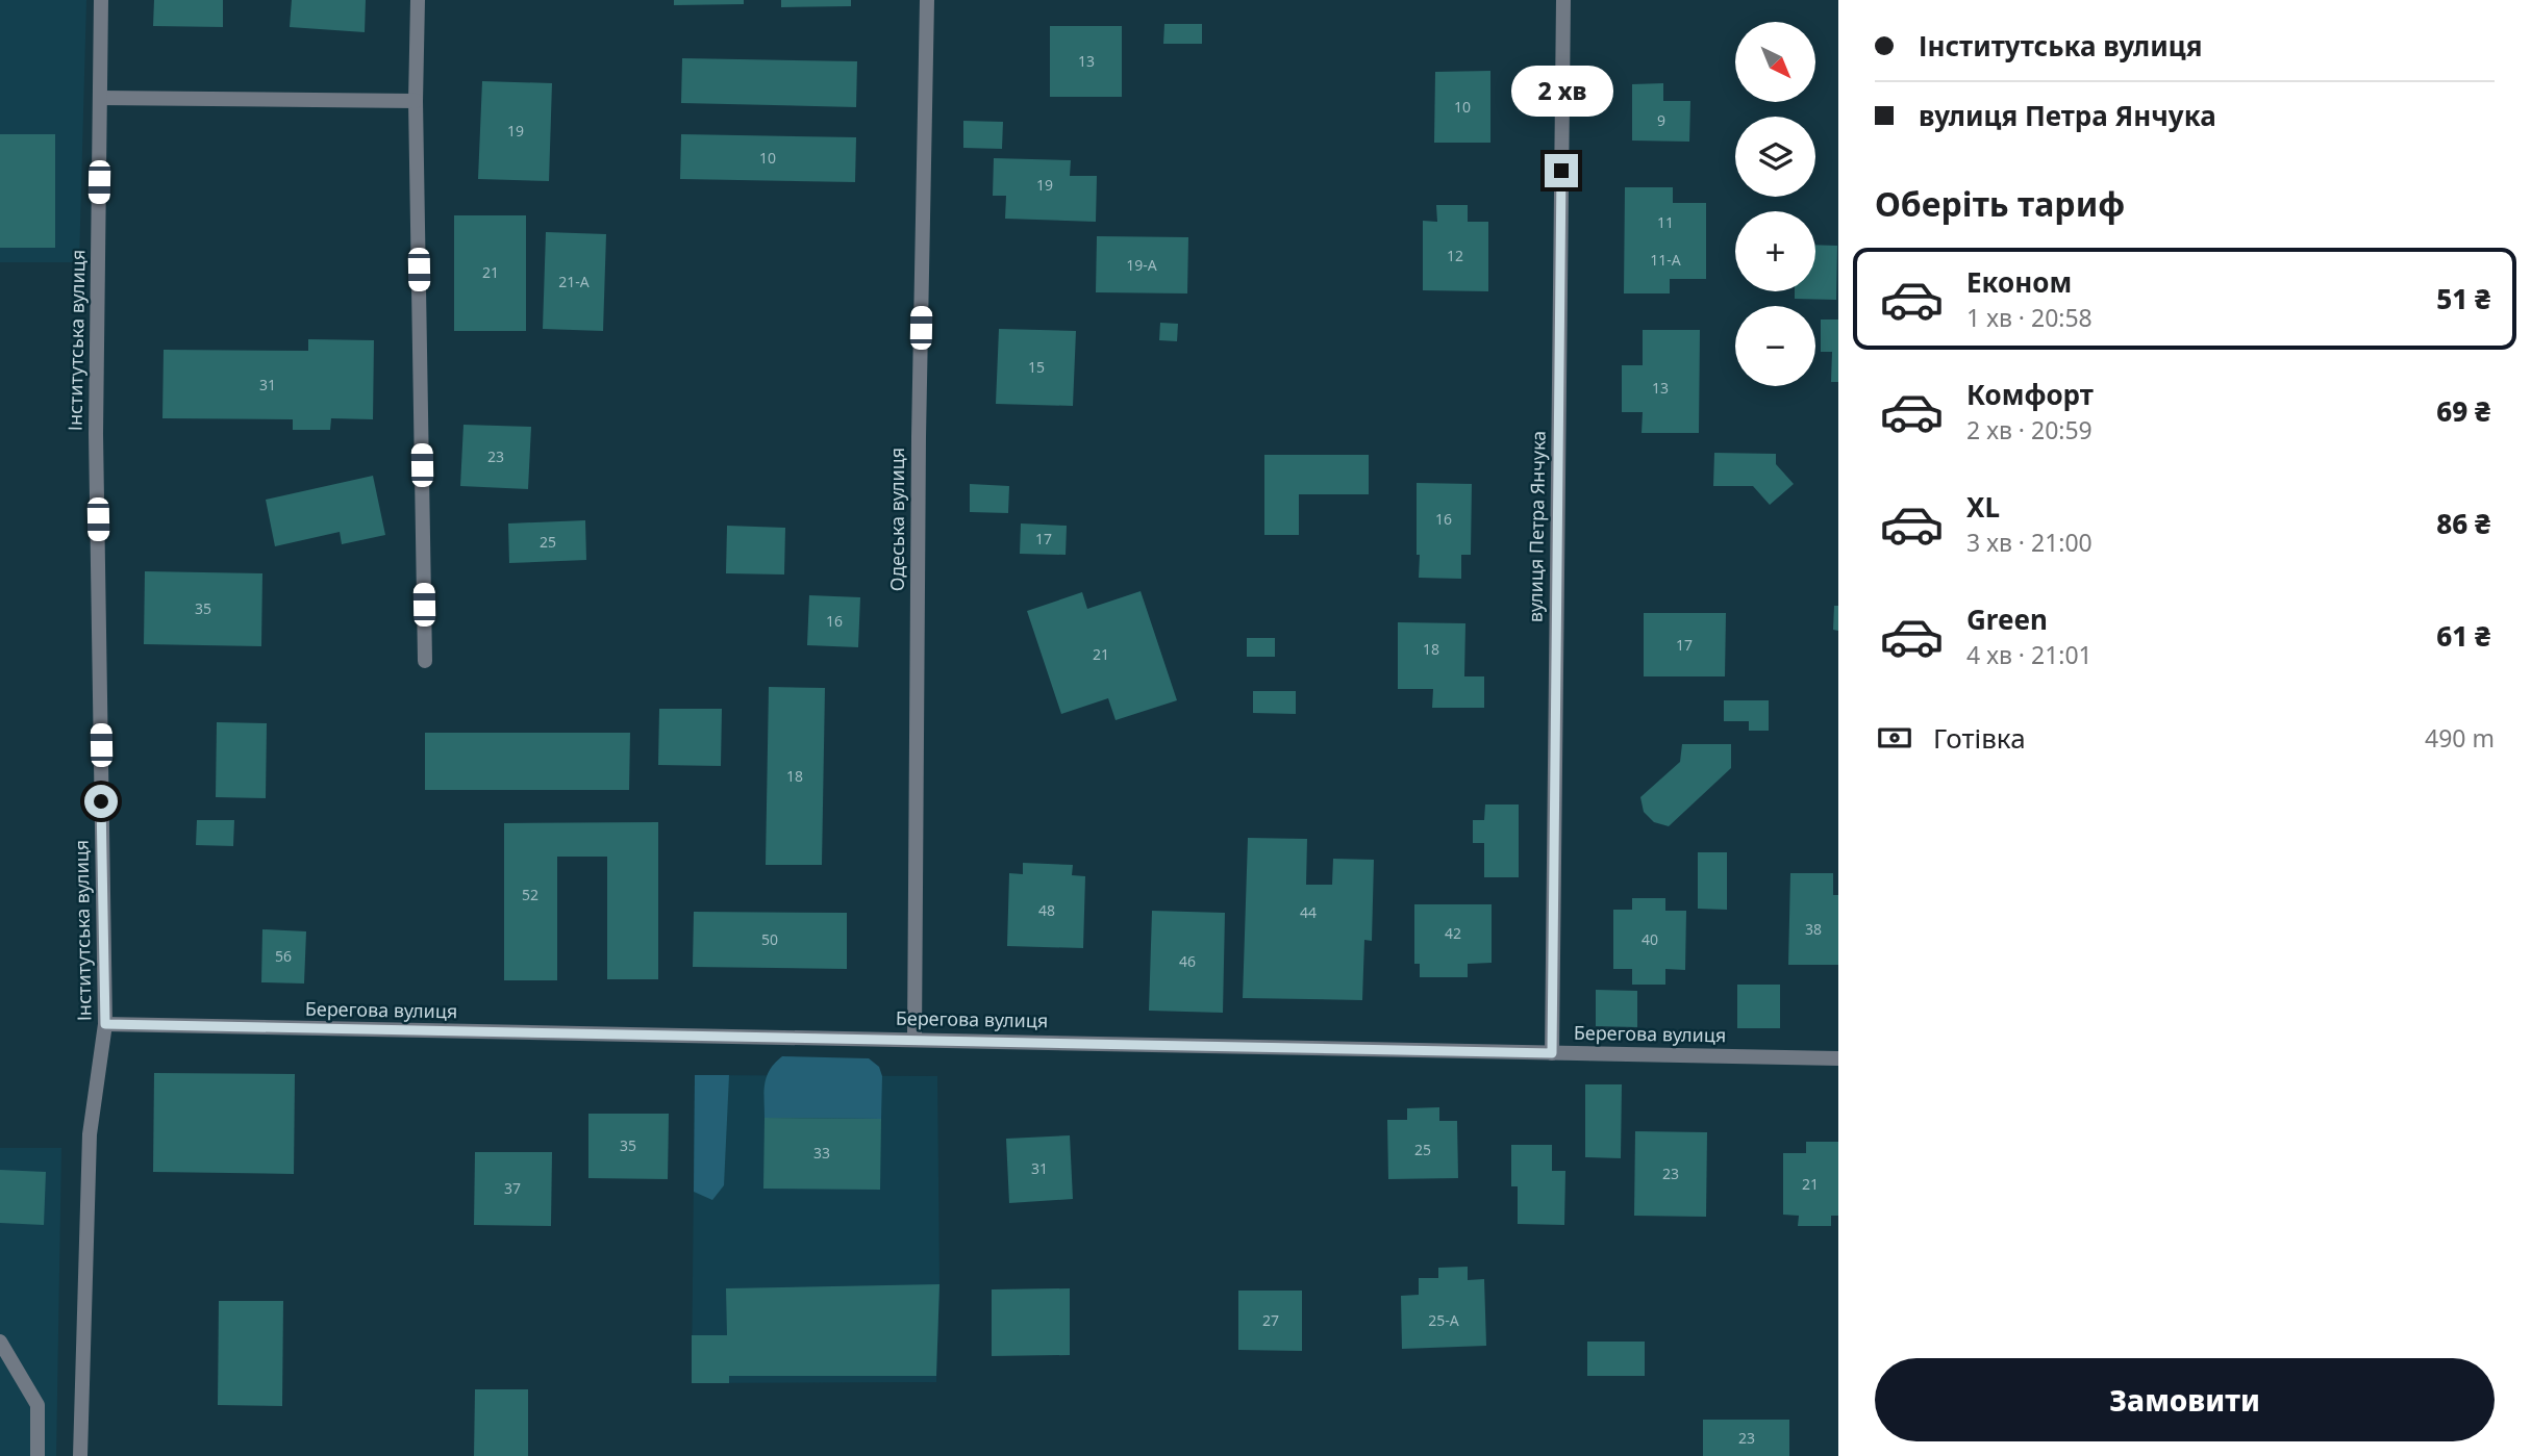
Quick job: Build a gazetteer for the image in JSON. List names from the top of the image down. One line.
{"streets":{"street":["Інститутська вулиця","Одеська вулиця","вулиця Петра Янчука","Берегова вулиця"]},"crossings":[["Інститутська вулиця","Берегова вулиця"],["Одеська вулиця","Берегова вулиця"],["вулиця Петра Янчука","Берегова вулиця"]],"house_numbers":["13","10","9","19","10","19","11","12","11-А","19-А","21","21-А","15","31","13","23","16","17","25","35","16","17","18","21","18","52","48","44","38","42","50","40","56","46","35","25","33","31","23","21","37","27","25-А","23"],"north":"bottom right","page":{"banner":["Інститутська вулиця","вулиця Петра Янчука"],"map_buttons":["+","−"],"bubble":"2 хв","heading":"Оберіть тариф","list":[{"name":"Економ","note":"1 хв · 20:58","value":"51 ₴"},{"name":"Комфорт","note":"2 хв · 20:59","value":"69 ₴"},{"name":"XL","note":"3 хв · 21:00","value":"86 ₴"},{"name":"Green","note":"4 хв · 21:01","value":"61 ₴"}],"pay":["Готівка","490 m"],"buttons":"Замовити"}}
